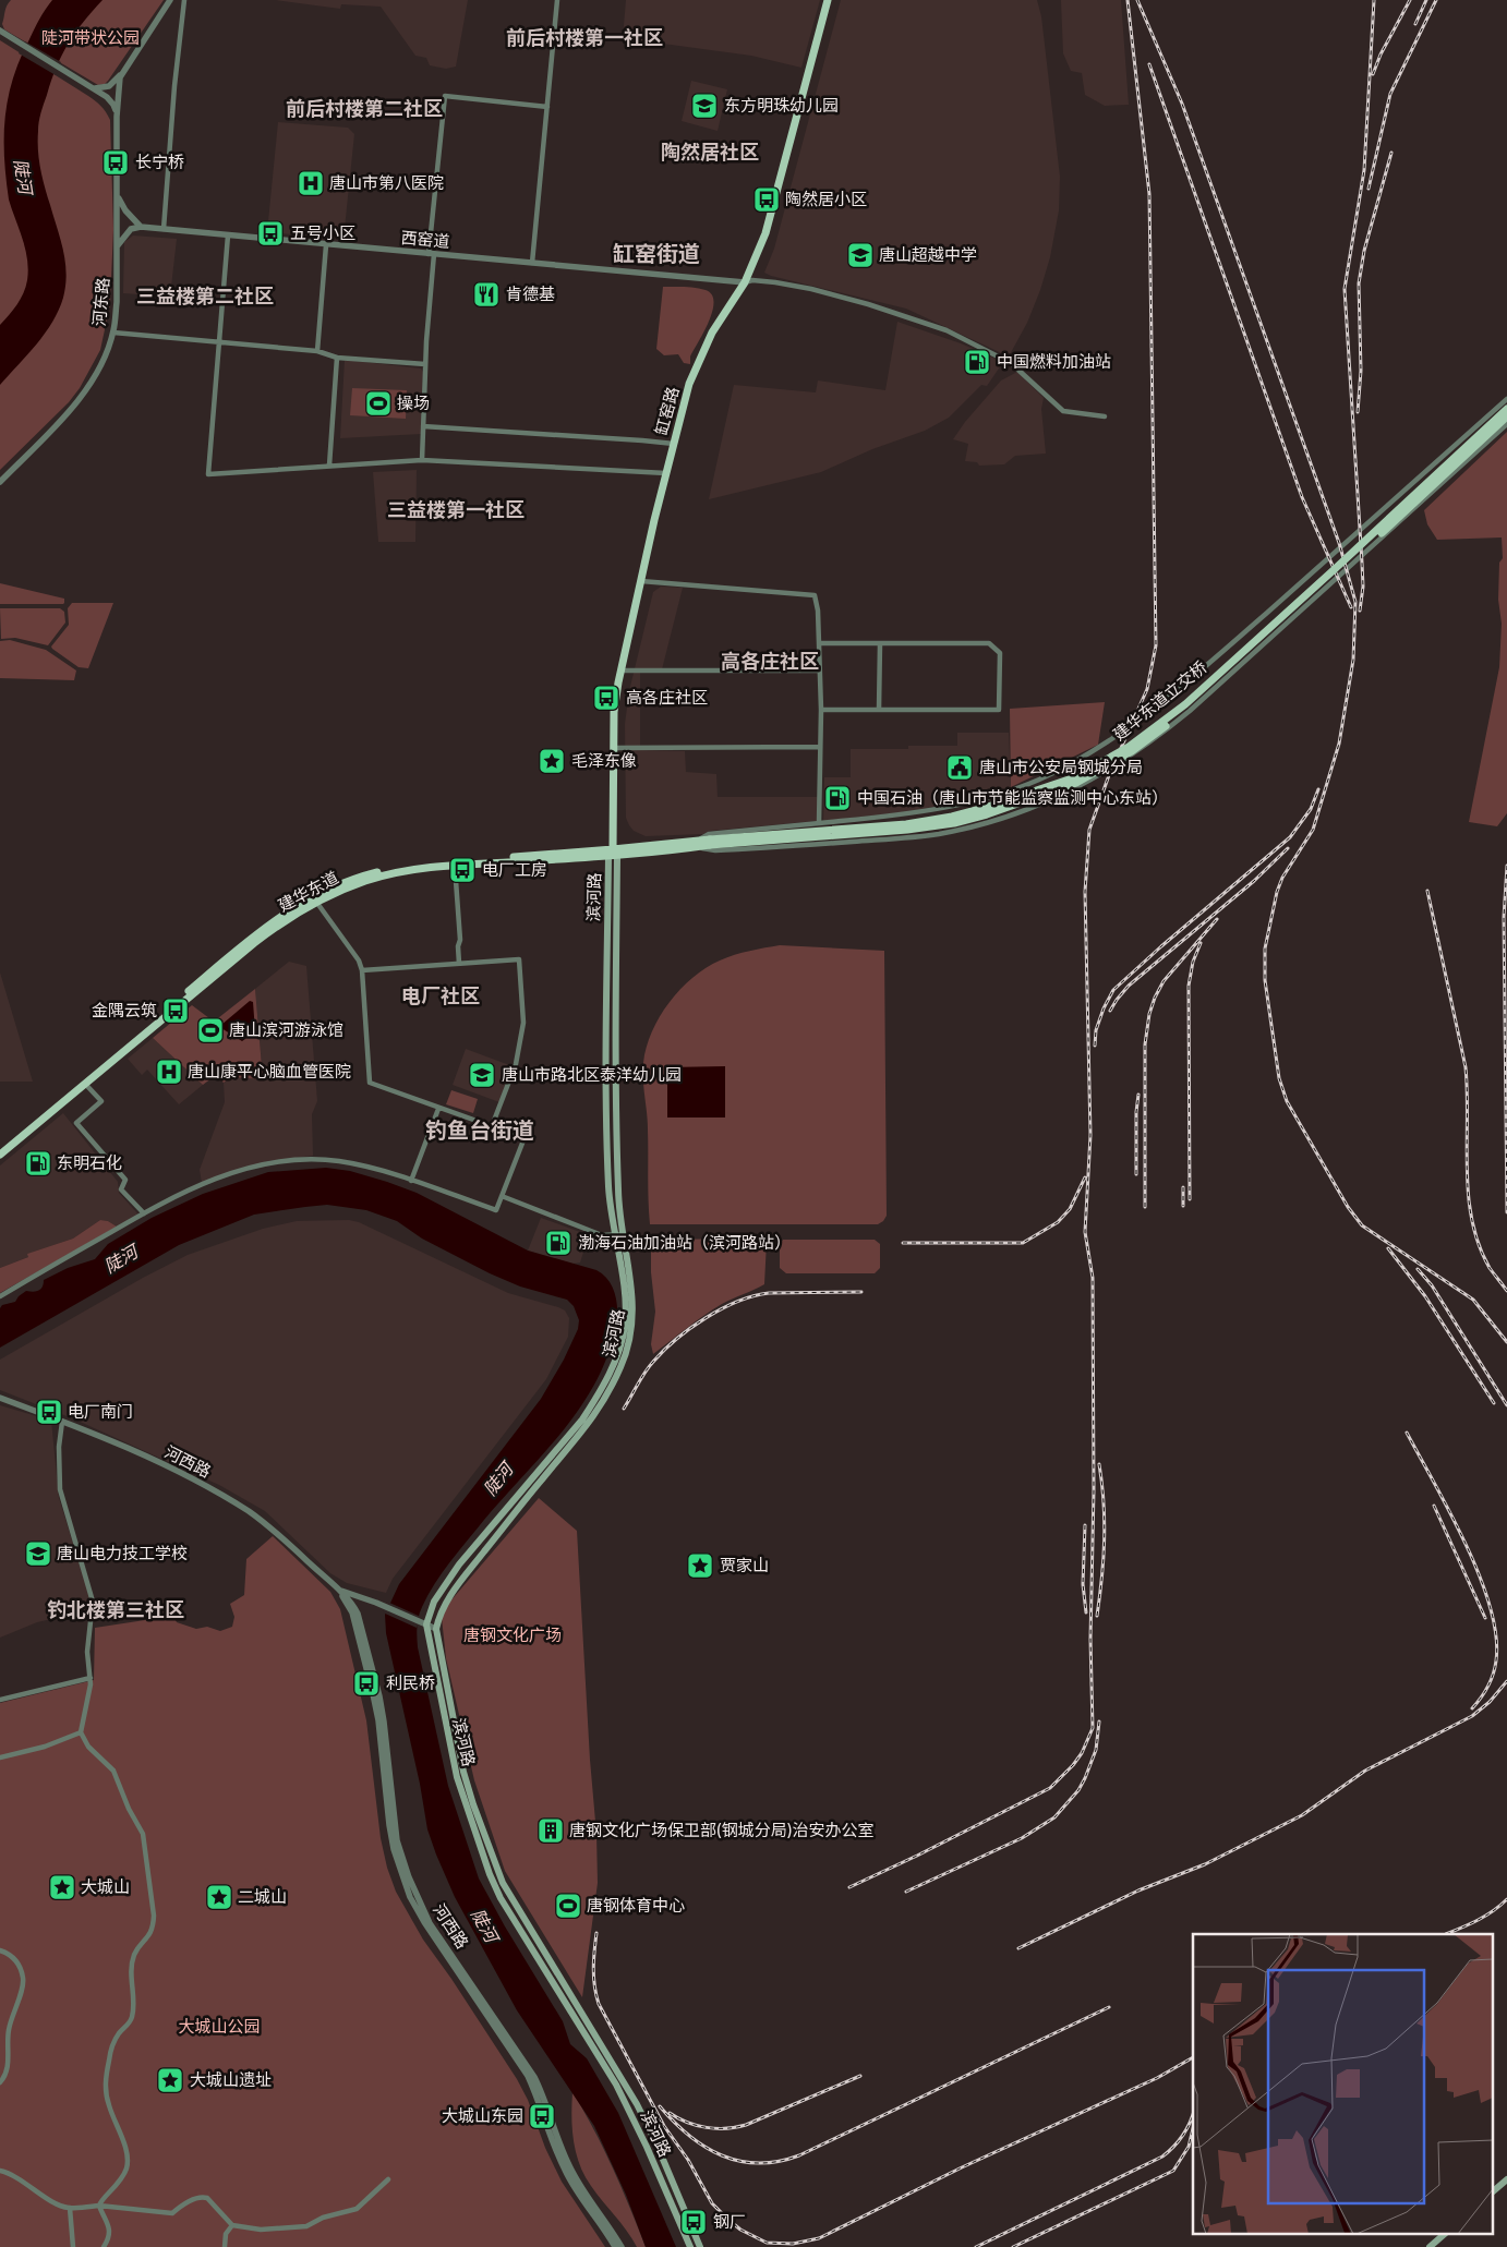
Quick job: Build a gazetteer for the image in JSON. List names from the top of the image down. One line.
{"streets":{"main road":["缸窑路","建华东道立交桥","建华东道","滨河路"],"street":["西窑道","河东路","河西路"]},"crossings":[["西窑道","缸窑路"],["缸窑路","建华东道"],["缸窑路","滨河路"],["建华东道立交桥","建华东道"],["建华东道","滨河路"]],"districts":["前后村楼第一社区","前后村楼第二社区","陶然居社区","缸窑街道","三益楼第二社区","三益楼第一社区","高各庄社区","电厂社区","钓鱼台街道","钓北楼第三社区"],"water":["陡河"],"parks":["陡河带状公园","唐钢文化广场","大城山公园"],"places":{"school or university":["东方明珠幼儿园","唐山超越中学","唐山市路北区泰洋幼儿园","唐山电力技工学校"],"bus stop":["长宁桥","陶然居小区","五号小区","高各庄社区","电厂工房","金隅云筑","电厂南门","利民桥","大城山东园","钢厂"],"hospital":["唐山市第八医院","唐山康平心脑血管医院"],"restaurant":["肯德基"],"fuel station":["中国燃料加油站","中国石油（唐山市节能监察监测中心东站）","东明石化","渤海石油加油站（滨河路站）"],"sports":["操场","唐山滨河游泳馆","唐钢体育中心"],"place":["毛泽东像","贾家山","大城山","二城山","大城山遗址"],"public building":["唐山市公安局钢城分局"],"building":["唐钢文化广场保卫部(钢城分局)治安办公室"]}}
